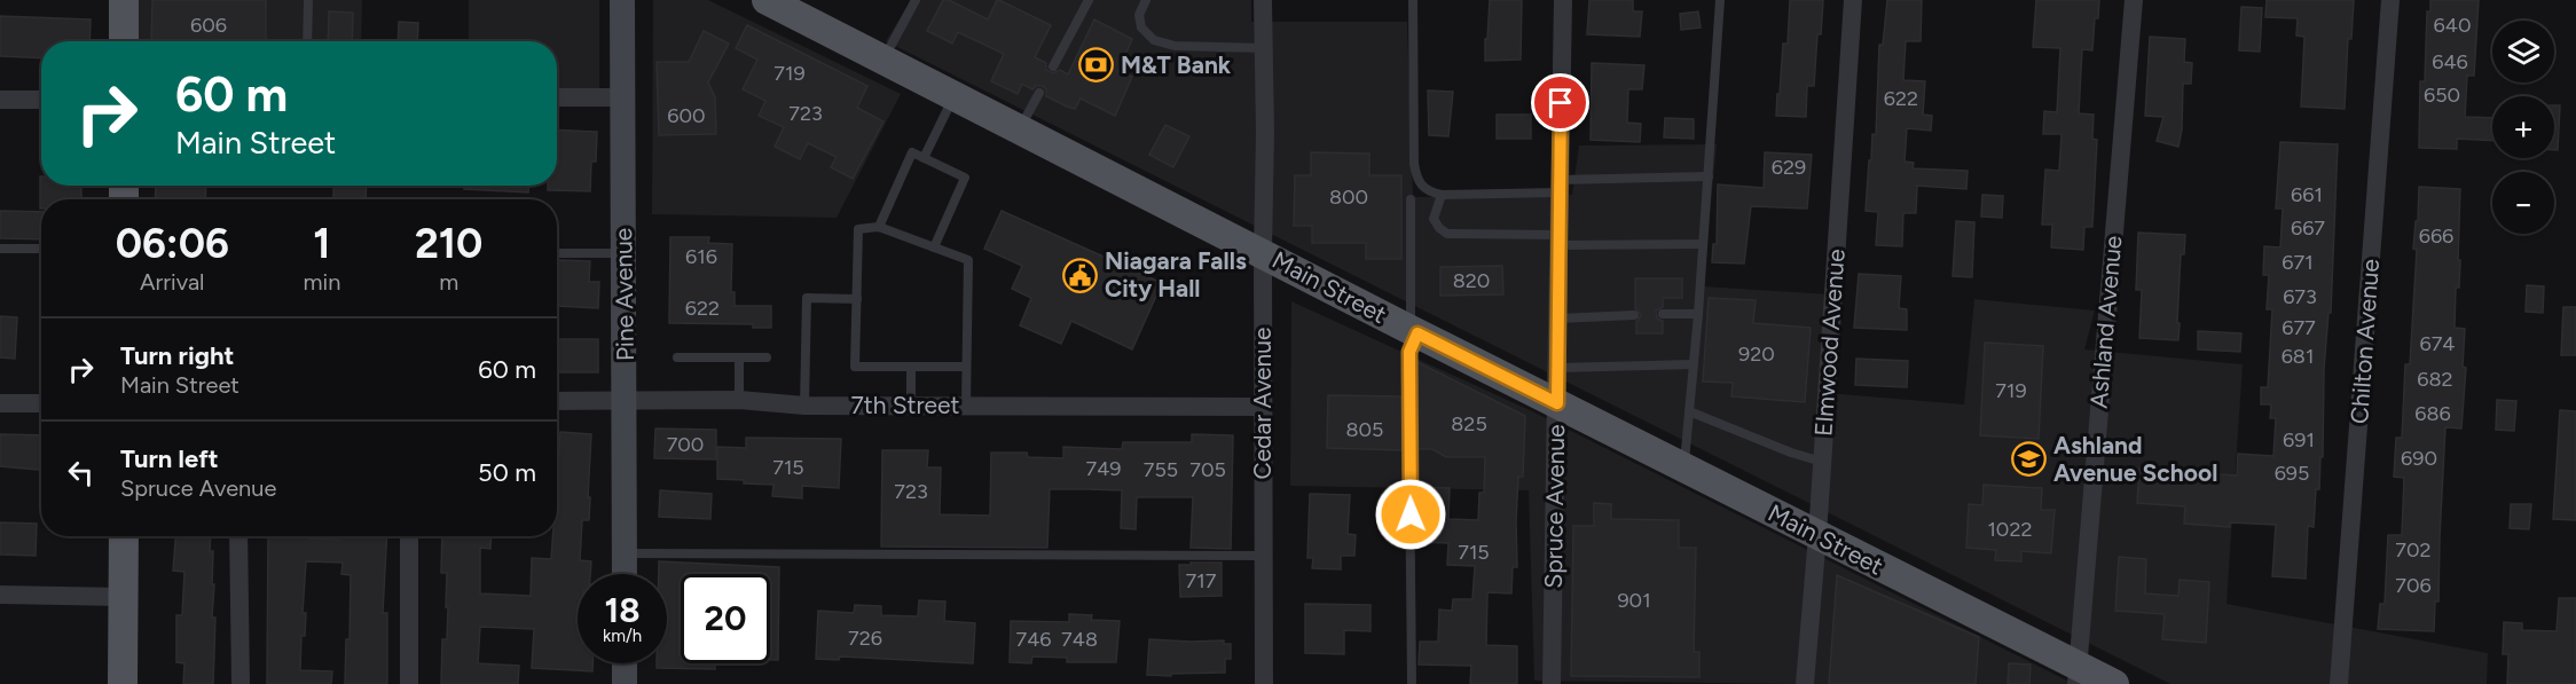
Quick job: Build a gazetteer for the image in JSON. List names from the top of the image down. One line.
{"streets":{"main road":["Main Street","Pine Avenue"],"street":["Ashland Avenue","Chilton Avenue","Elmwood Avenue","Cedar Avenue","7th Street","Spruce Avenue"]},"crossings":[["Main Street","Ashland Avenue"],["Main Street","Elmwood Avenue"],["Main Street","Cedar Avenue"],["Main Street","Spruce Avenue"],["Pine Avenue","7th Street"],["Cedar Avenue","7th Street"]],"places":{"bank":["M&T Bank"],"public building":["Niagara Falls City Hall"],"school or university":["Ashland Avenue School"]},"house_numbers":["606","640","646","719","650","622","723","600","629","661","800","667","666","616","671","820","673","622","677","674","920","681","682","719","686","825","805","691","700","690","715","749","755","705","695","723","1022","702","715","717","706","901","726","746","748"],"page":{"map_buttons":["+","−"],"turn":["60 m","Main Street"],"eta":["06:06","Arrival","1","min","210","m"],"list":[{"name":"Turn right","note":"Main Street","value":"60 m"},{"name":"Turn left","note":"Spruce Avenue","value":"50 m"}],"speed":"18 km/h","limit":"20"}}
